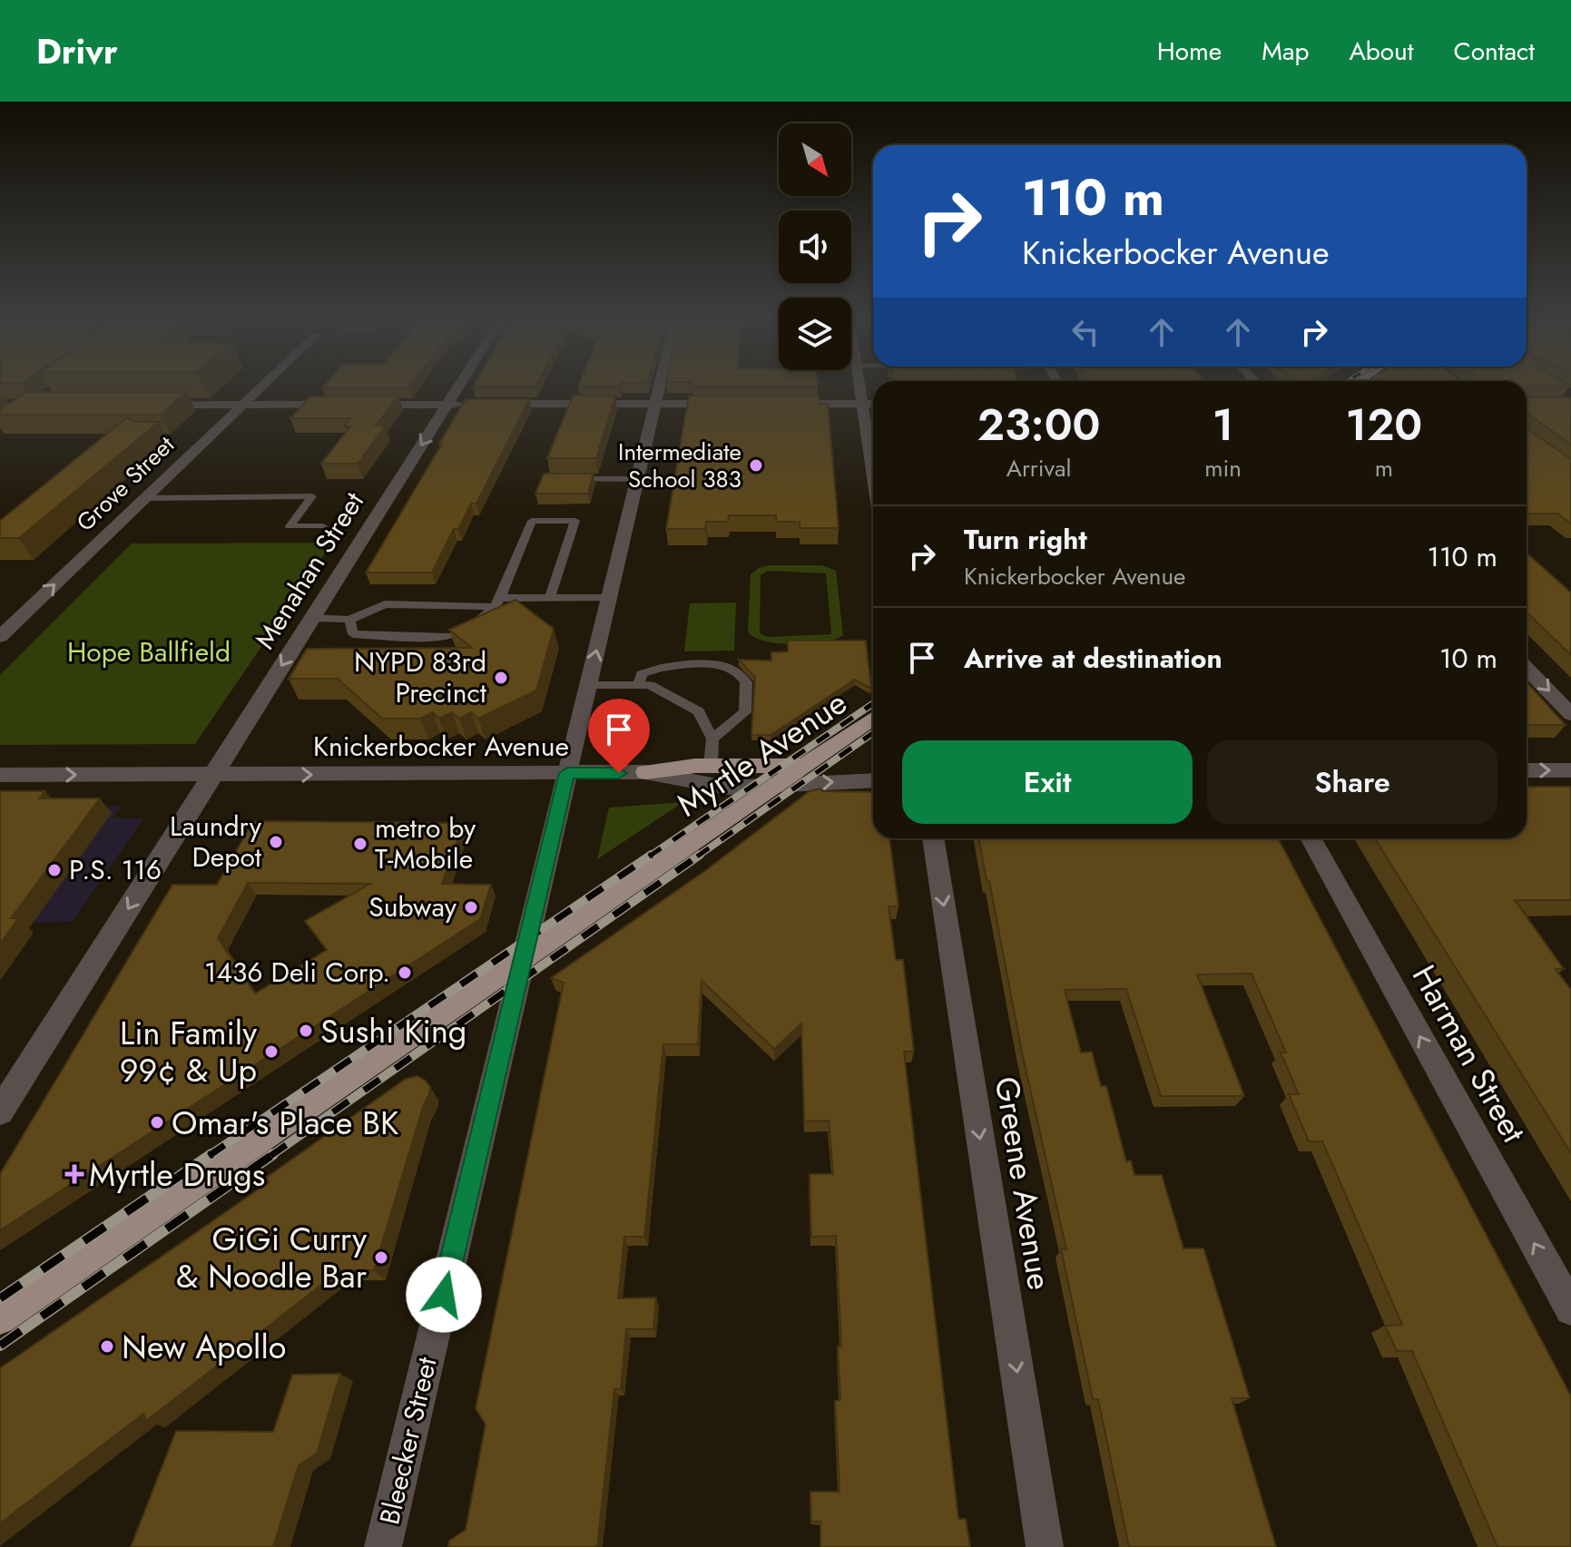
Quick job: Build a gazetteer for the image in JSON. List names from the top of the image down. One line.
{"streets":{"main road":["Myrtle Avenue"],"street":["Grove Street","Menahan Street","Knickerbocker Avenue","Harman Street","Greene Avenue","Bleecker Street"]},"crossings":[["Menahan Street","Knickerbocker Avenue"],["Knickerbocker Avenue","Myrtle Avenue"],["Knickerbocker Avenue","Bleecker Street"],["Myrtle Avenue","Bleecker Street"]],"one_way":["Grove Street","Menahan Street","Knickerbocker Avenue","Harman Street","Greene Avenue"],"parks":["Hope Ballfield"],"places":{"other":["Intermediate School 383","NYPD 83rd Precinct","Laundry Depot","metro by T-Mobile","P.S. 116","Subway","1436 Deli Corp.","Sushi King","Lin Family 99¢ & Up","Omar's Place BK","GiGi Curry & Noodle Bar","New Apollo"],"health":["Myrtle Drugs"]},"north":"bottom right","page":{"header":"Drivr","nav":["Home","Map","About","Contact"],"turn":["110 m","Knickerbocker Avenue"],"eta":["23:00","Arrival","1","min","120","m"],"list":[{"name":"Turn right","note":"Knickerbocker Avenue","value":"110 m"},{"name":"Arrive at destination","value":"10 m"}],"buttons":["Exit","Share"]}}
